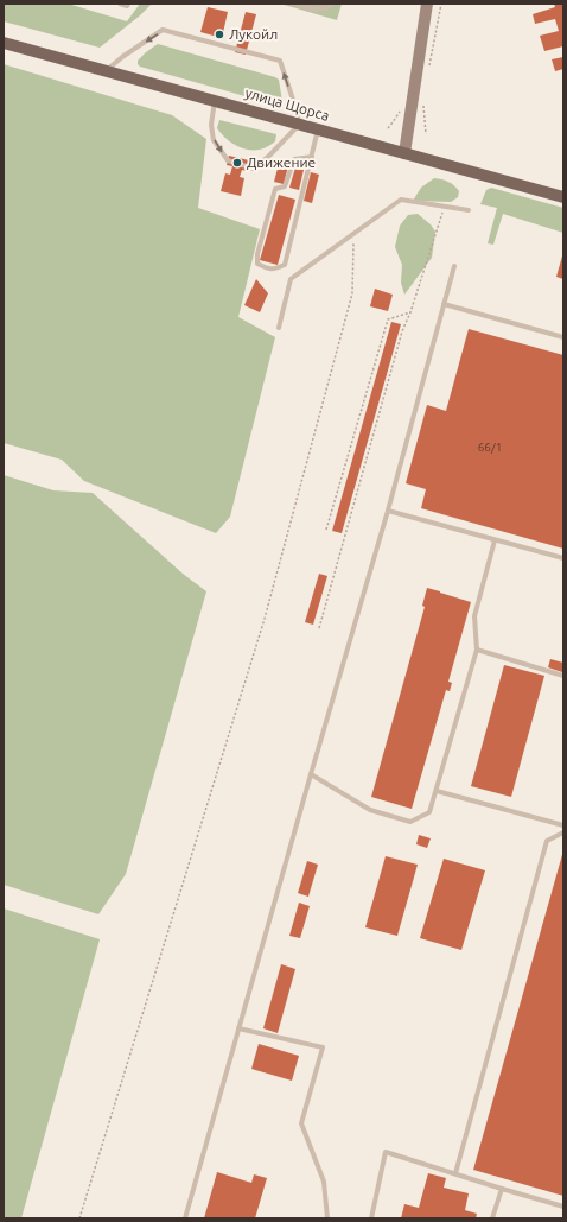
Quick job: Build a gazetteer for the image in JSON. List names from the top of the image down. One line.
{"streets":{"main road":["улица Щорса"]},"places":["Лукойл","Движение"],"house_numbers":["66/1"]}
